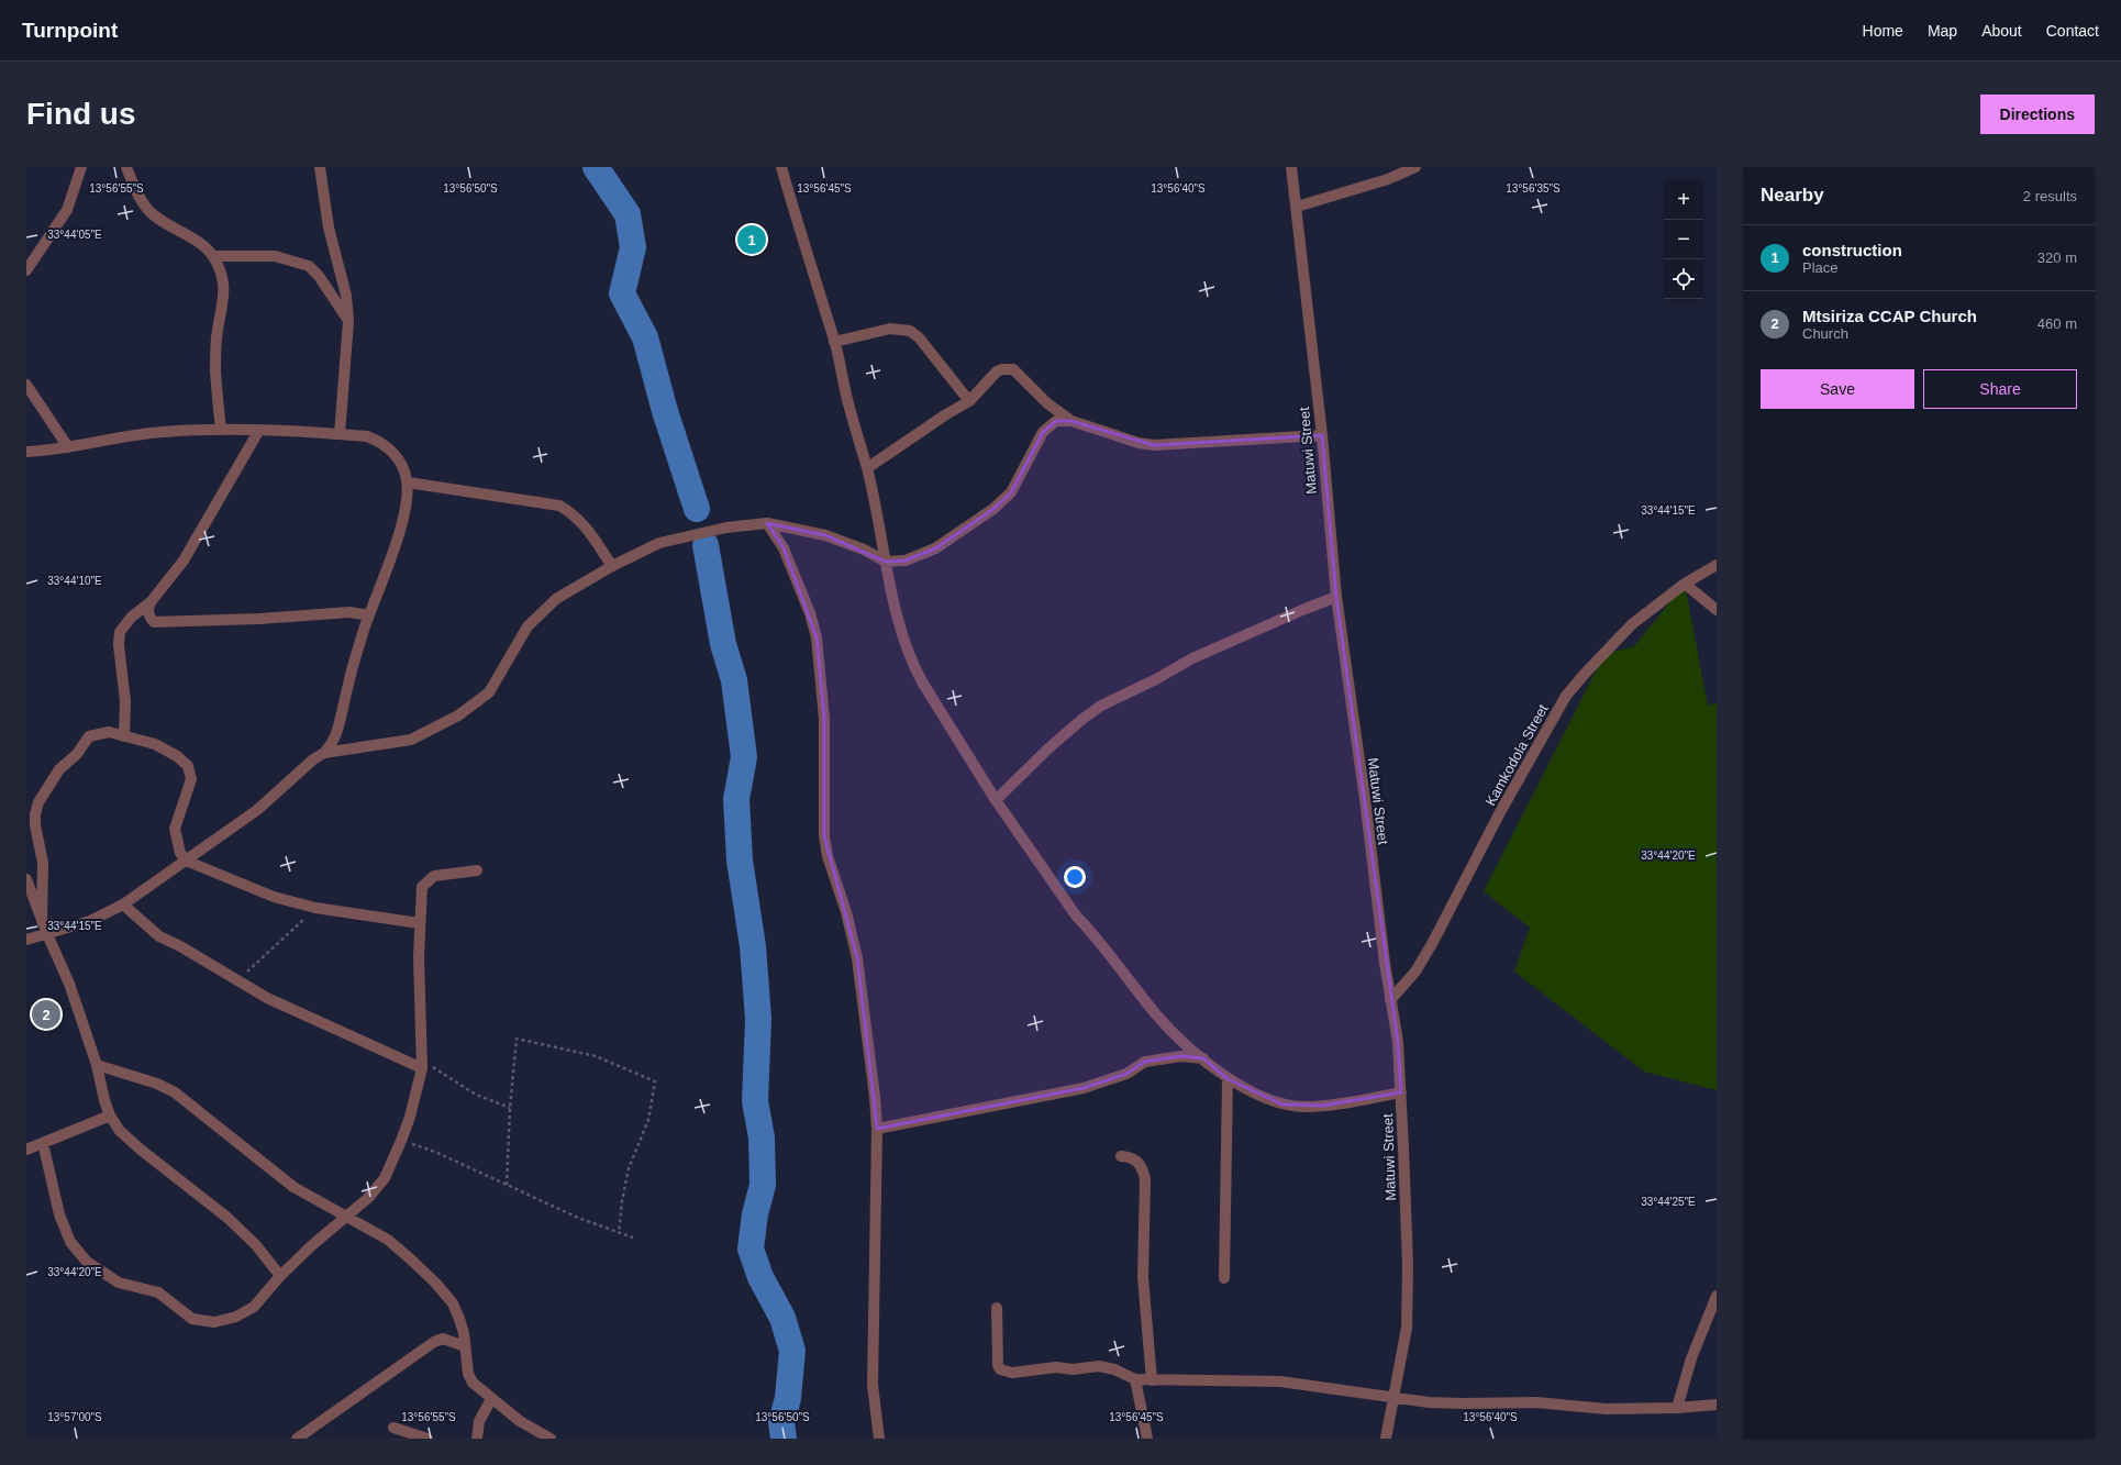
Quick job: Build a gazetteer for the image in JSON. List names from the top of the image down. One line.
{"streets":{"street":["Matuwi Street","Kamkodola Street"]},"crossings":[["Matuwi Street","Kamkodola Street"]],"page":{"header":"Turnpoint","nav":["Home","Map","About","Contact"],"buttons":["Directions",["Save","Share"]],"title":"Find us","heading":["Nearby","2 results"],"map_buttons":["+","−"],"pins":["1","2"],"list":[{"mark":"1","name":"construction","note":"Place","value":"320 m"},{"mark":"2","name":"Mtsiriza CCAP Church","note":"Church","value":"460 m"}]},"coordinates":["13°56'55\"S","13°56'50\"S","13°56'45\"S","13°56'40\"S","13°56'35\"S","33°44'05\"E","33°44'15\"E","33°44'10\"E","33°44'20\"E","33°44'25\"E","13°57'00\"S"]}
